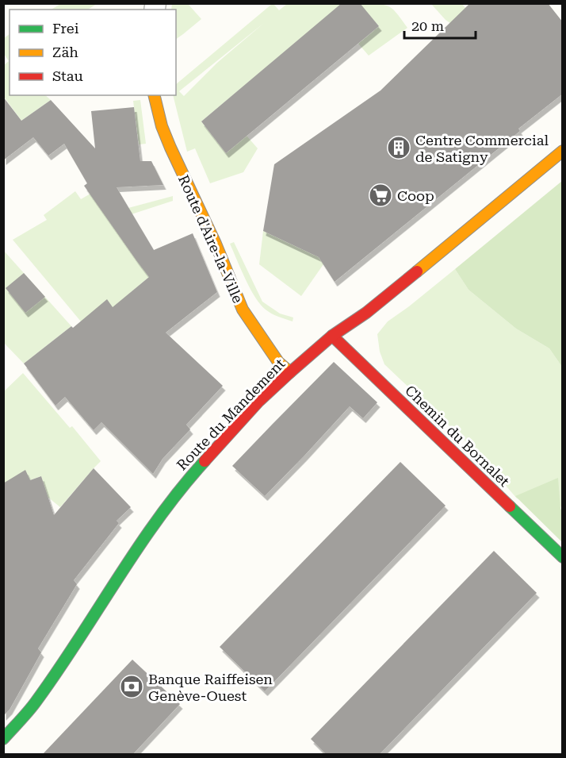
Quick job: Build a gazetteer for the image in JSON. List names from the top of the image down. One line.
{"streets":{"street":["Route d'Aire-la-Ville","Route du Mandement","Chemin du Bornalet"]},"crossings":[["Route d'Aire-la-Ville","Route du Mandement"],["Route du Mandement","Chemin du Bornalet"]],"places":{"building":["Centre Commercial de Satigny"],"supermarket":["Coop"],"bank":["Banque Raiffeisen Genève-Ouest"]},"legend":["Frei","Zäh","Stau"],"scale_bar":"20 m"}
